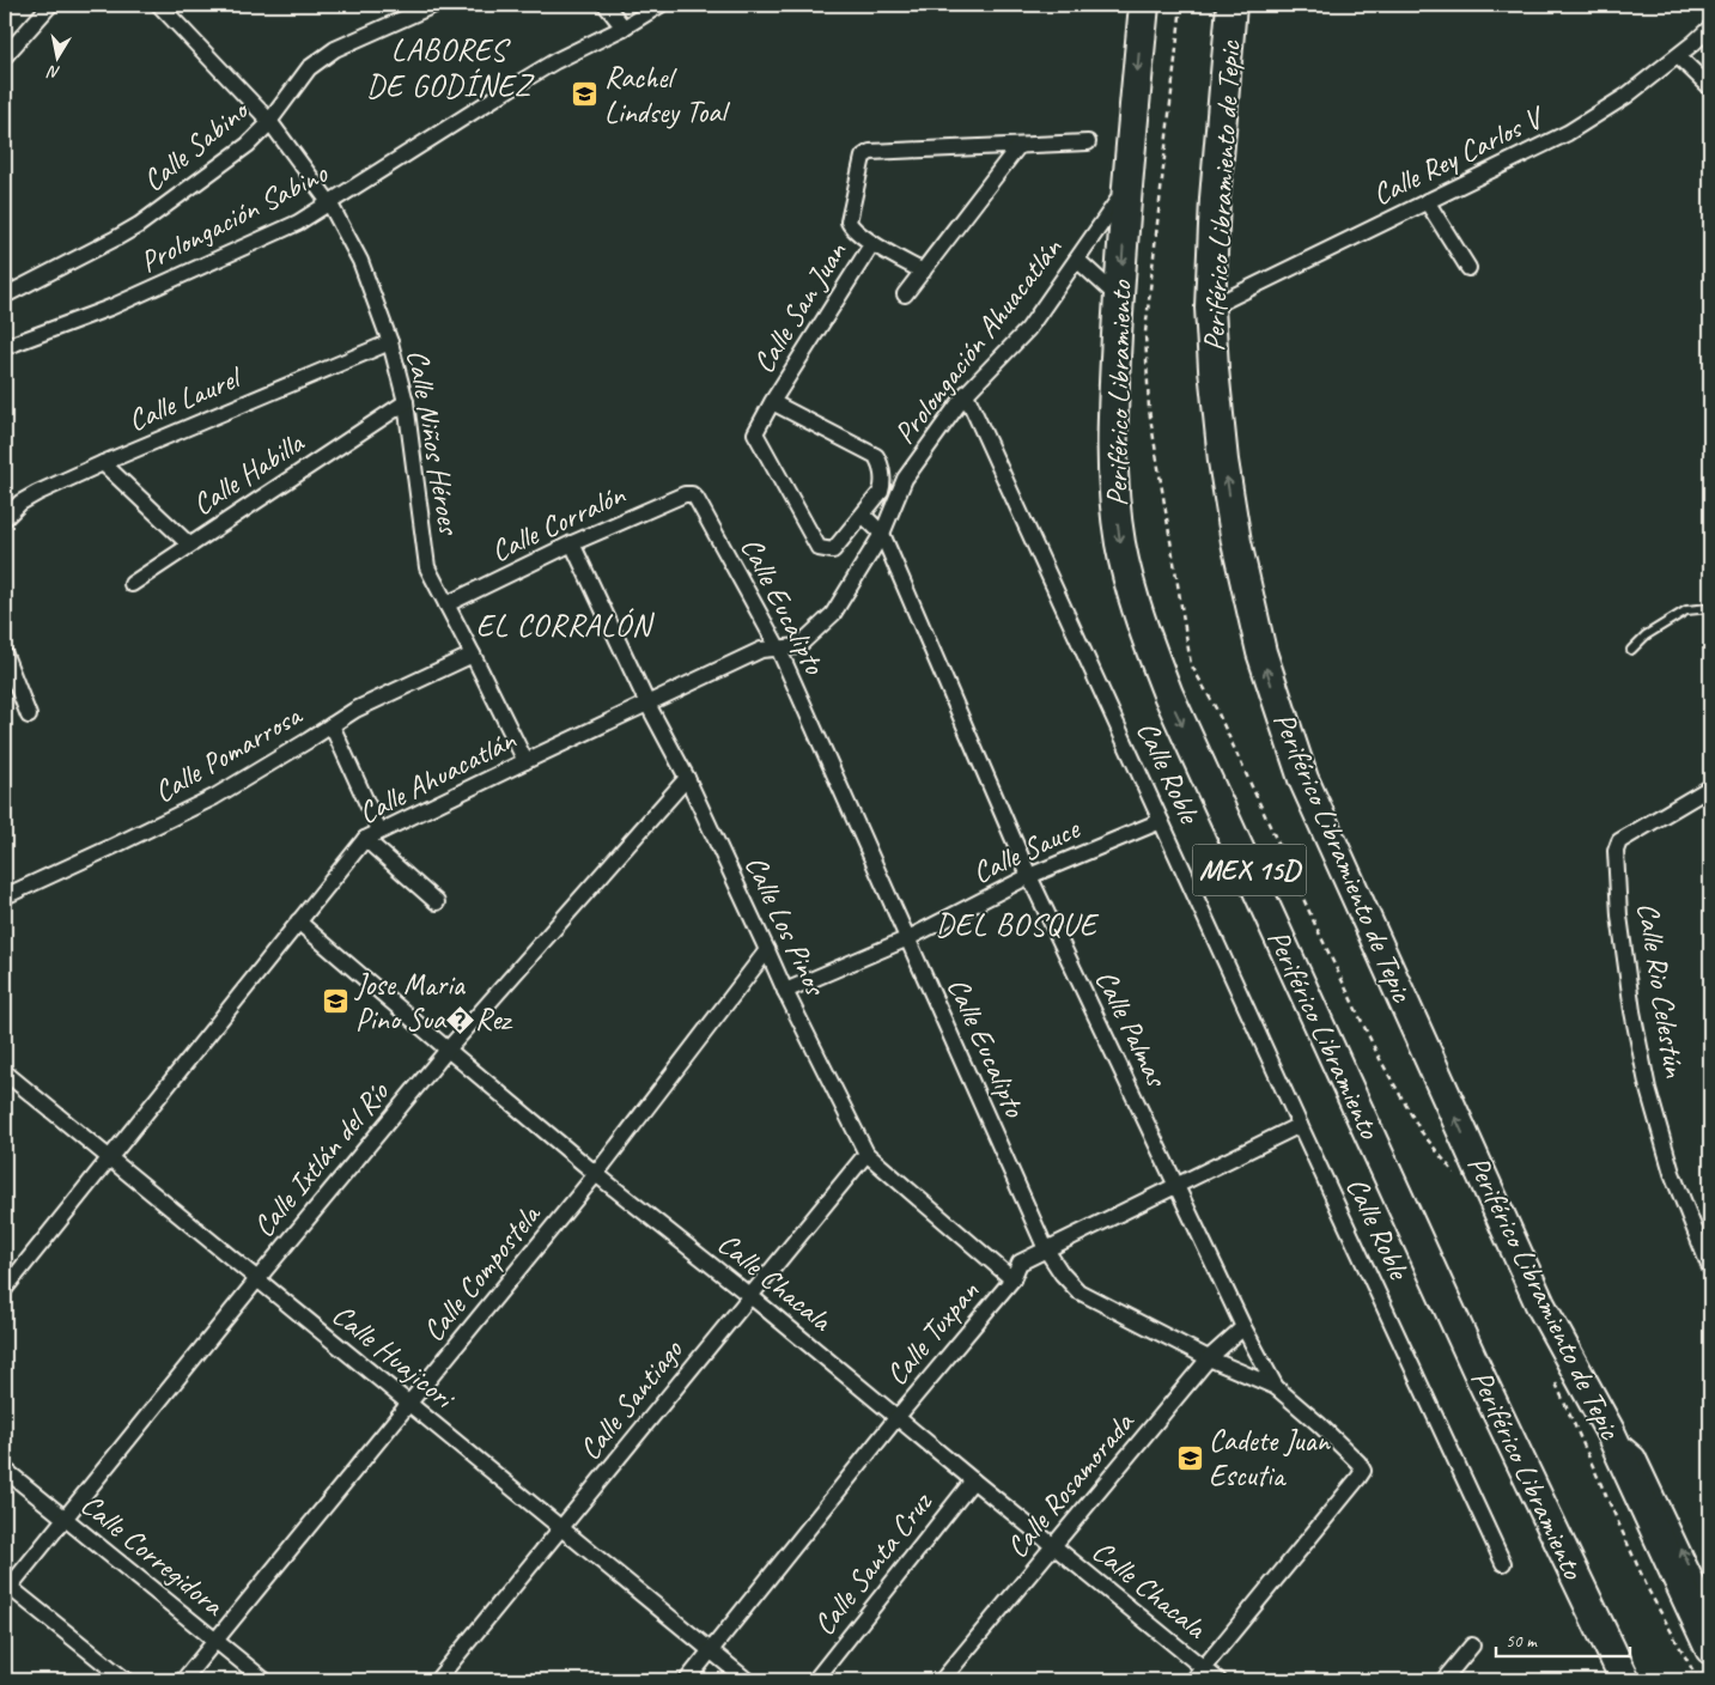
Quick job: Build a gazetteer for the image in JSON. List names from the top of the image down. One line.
{"streets":{"highway":["Periférico Libramiento de Tepic","Periférico Libramiento","MEX 15D"],"street":["Calle Sabino","Calle Rey Carlos V","Prolongación Sabino","Calle San Juan","Prolongación Ahuacatlán","Calle Laurel","Calle Niños Héroes","Calle Habilla","Calle Corralón","Calle Eucalipto","Calle Pomarrosa","Calle Roble","Calle Ahuacatlán","Calle Sauce","Calle Los Pinos","Calle Rio Celestún","Calle Palmas","Calle Ixtlán del Río","Calle Compostela","Calle Chacala","Calle Tuxpan","Calle Huajicori","Calle Santiago","Calle Rosamorada","Calle Corregidora","Calle Santa Cruz"]},"crossings":[["Calle Sabino","Calle Niños Héroes"],["Calle Rey Carlos V","Periférico Libramiento de Tepic"],["Prolongación Sabino","Calle Niños Héroes"],["Prolongación Ahuacatlán","Periférico Libramiento"],["Prolongación Ahuacatlán","Calle Roble"],["Prolongación Ahuacatlán","Calle Ahuacatlán"],["Prolongación Ahuacatlán","Calle Palmas"],["Calle Laurel","Calle Niños Héroes"],["Calle Laurel","Calle Habilla"],["Calle Niños Héroes","Calle Habilla"],["Calle Niños Héroes","Calle Corralón"],["Calle Niños Héroes","Calle Pomarrosa"],["Calle Niños Héroes","Calle Ahuacatlán"],["Calle Corralón","Calle Eucalipto"],["Calle Corralón","Calle Los Pinos"],["Calle Eucalipto","Calle Ahuacatlán"],["Calle Eucalipto","Calle Sauce"],["Calle Eucalipto","Calle Palmas"],["Calle Eucalipto","Calle Tuxpan"],["Calle Eucalipto","Calle Rosamorada"],["Calle Roble","Calle Sauce"],["Calle Roble","Calle Tuxpan"],["Calle Ahuacatlán","Calle Los Pinos"],["Calle Ahuacatlán","Calle Palmas"],["Calle Ahuacatlán","Calle Chacala"],["Calle Ahuacatlán","Calle Huajicori"],["Calle Sauce","Calle Los Pinos"],["Calle Sauce","Calle Palmas"],["Calle Los Pinos","Calle Ixtlán del Río"],["Calle Los Pinos","Calle Compostela"],["Calle Los Pinos","Calle Tuxpan"],["Calle Los Pinos","Calle Santiago"],["Calle Palmas","Calle Chacala"],["Calle Palmas","Calle Tuxpan"],["Calle Palmas","Calle Rosamorada"],["Calle Ixtlán del Río","Calle Chacala"],["Calle Ixtlán del Río","Calle Huajicori"],["Calle Ixtlán del Río","Calle Corregidora"],["Calle Compostela","Calle Chacala"],["Calle Compostela","Calle Huajicori"],["Calle Compostela","Calle Corregidora"],["Calle Chacala","Calle Tuxpan"],["Calle Chacala","Calle Santiago"],["Calle Chacala","Calle Rosamorada"],["Calle Chacala","Calle Santa Cruz"],["Calle Tuxpan","Calle Huajicori"],["Calle Huajicori","Calle Santiago"]],"one_way":["Periférico Libramiento de Tepic","Periférico Libramiento"],"districts":["LABORES DE GODÍNEZ","EL CORRALÓN","DEL BOSQUE"],"places":{"school or university":["Rachel Lindsey Toal","Jose Maria Pino Sua�Rez","Cadete Juan Escutia"]},"scale_bar":"50 m","north":"bottom"}
